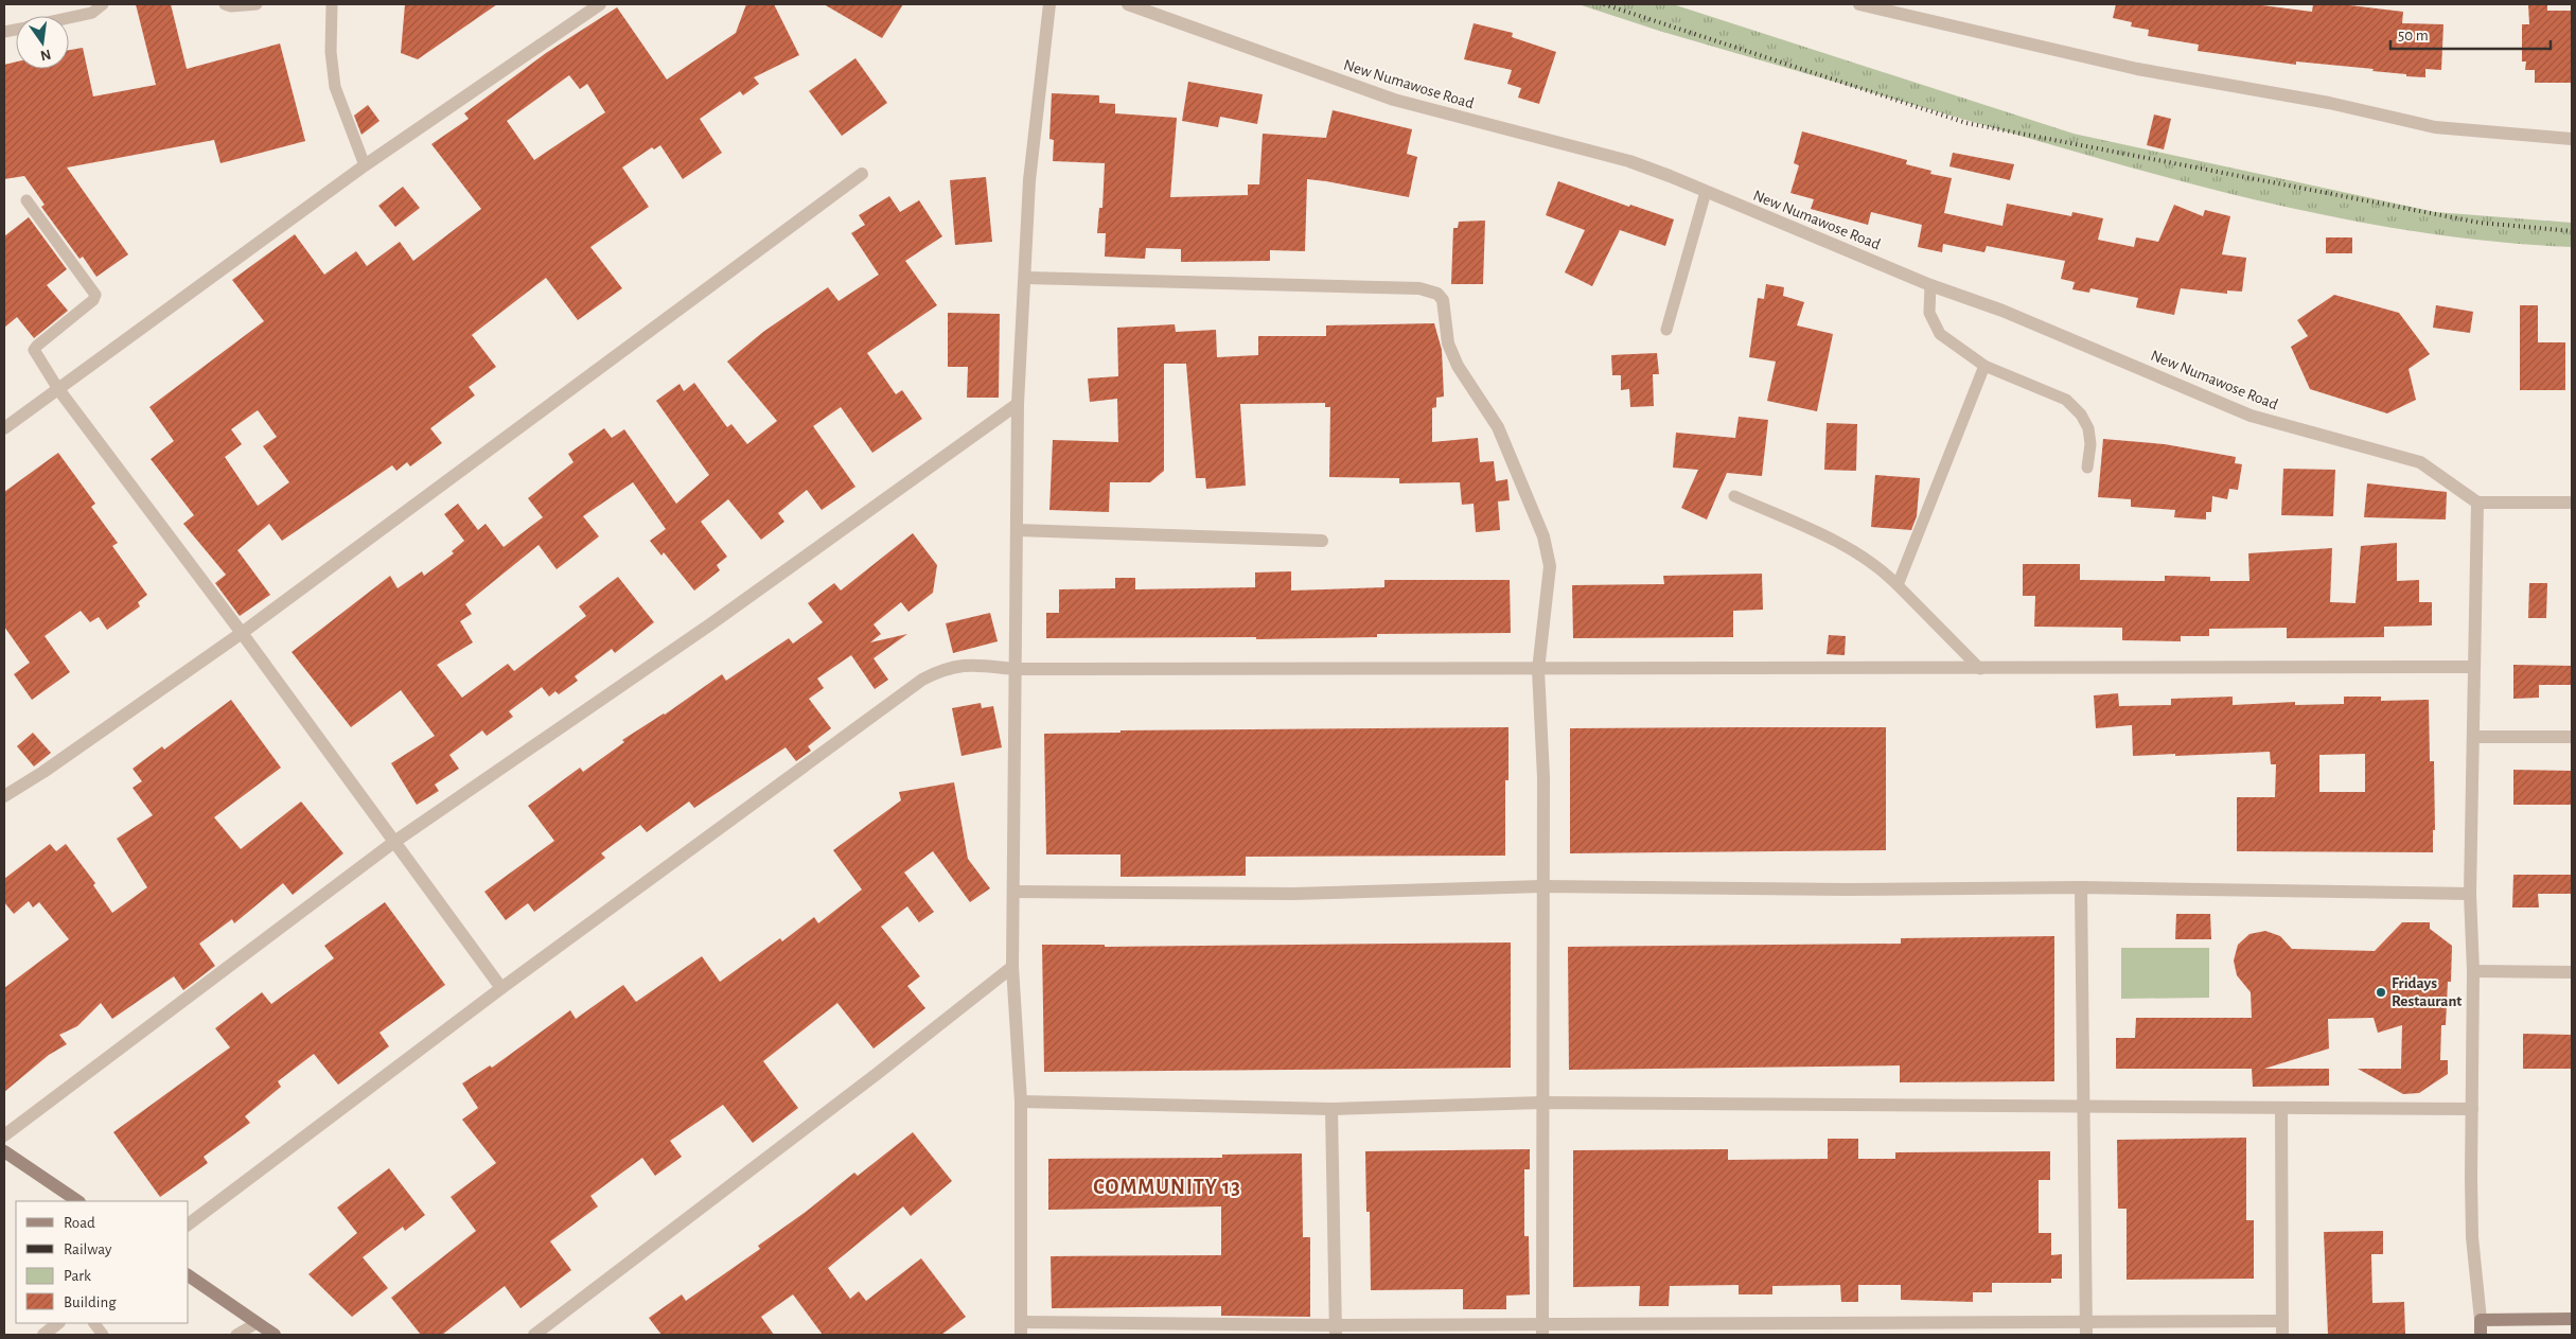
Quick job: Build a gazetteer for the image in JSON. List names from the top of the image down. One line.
{"streets":{"street":["New Numawose Road"]},"districts":["COMMUNITY 13"],"places":["Fridays Restaurant"],"legend":["Road","Railway","Park","Building"],"scale_bar":"50 m","north":"bottom"}
